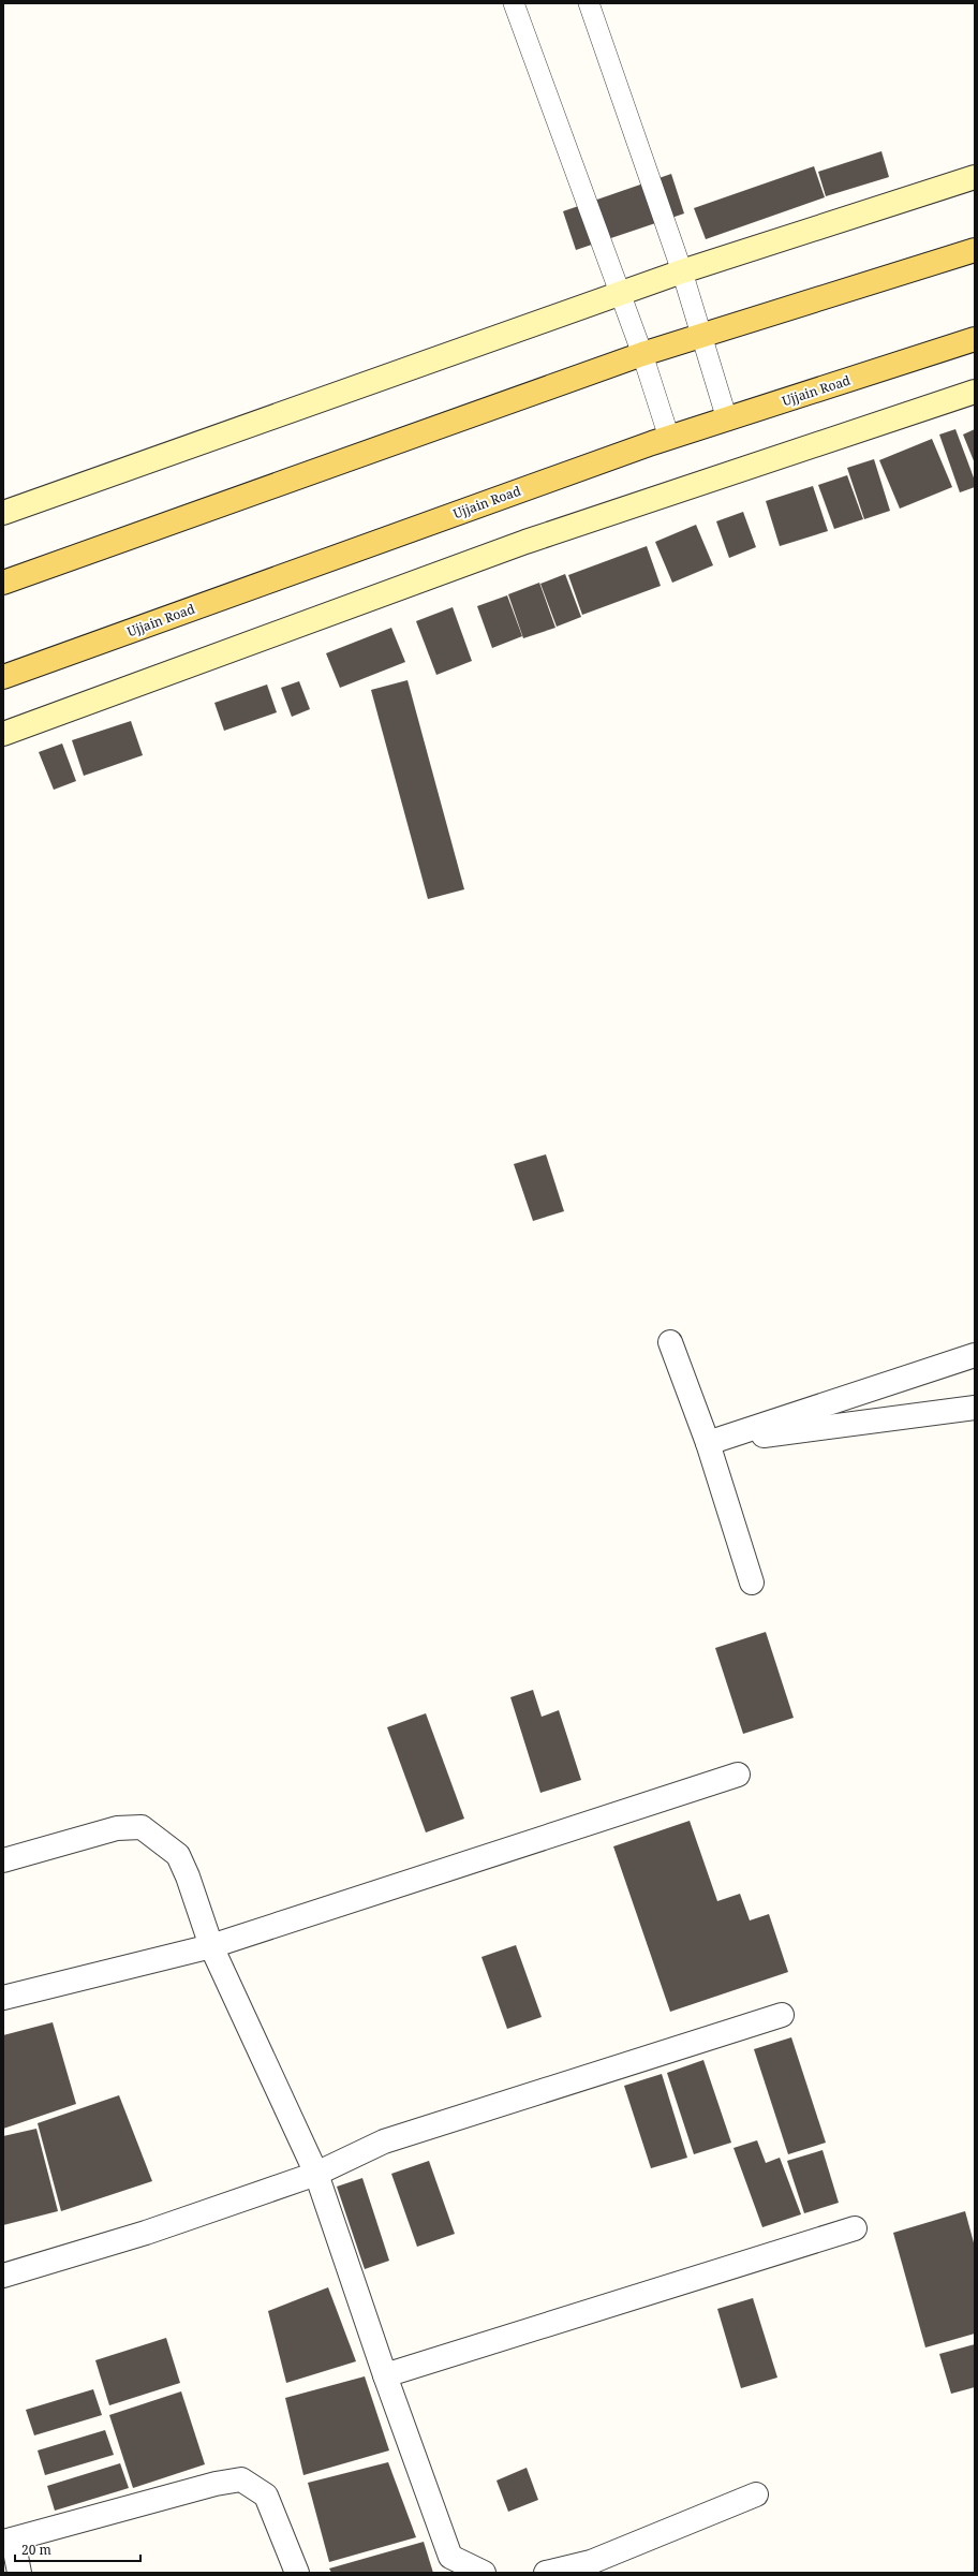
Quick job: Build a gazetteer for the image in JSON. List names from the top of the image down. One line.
{"streets":{"main road":["Ujjain Road"]},"scale_bar":"20 m"}
